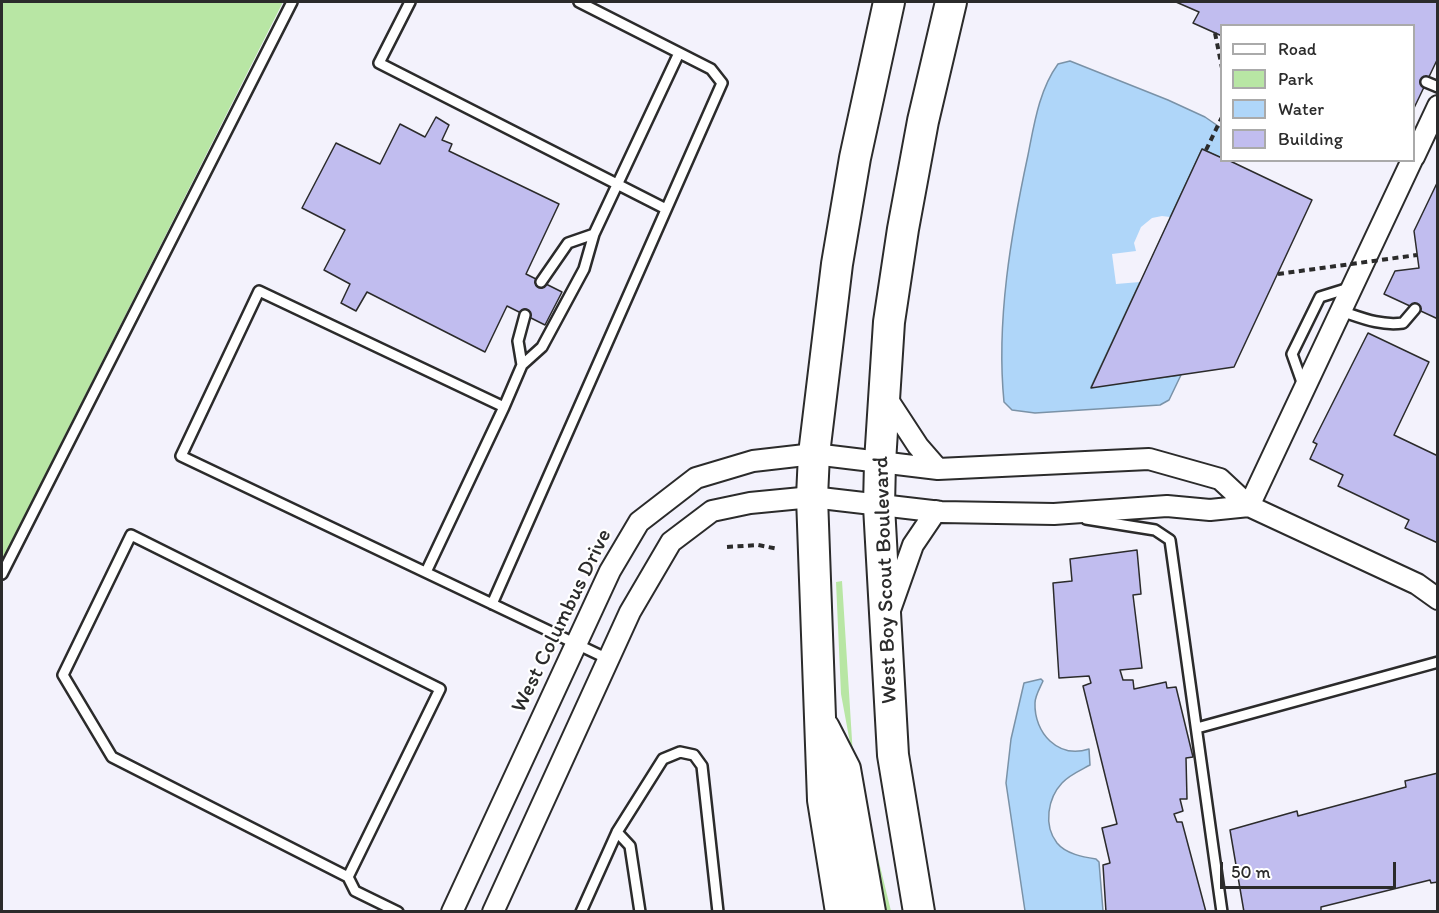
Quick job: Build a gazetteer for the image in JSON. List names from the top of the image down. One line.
{"streets":{"main road":["West Boy Scout Boulevard"],"street":["West Columbus Drive"]},"crossings":[["West Boy Scout Boulevard","West Columbus Drive"]],"legend":["Road","Park","Water","Building"],"scale_bar":"50 m"}
